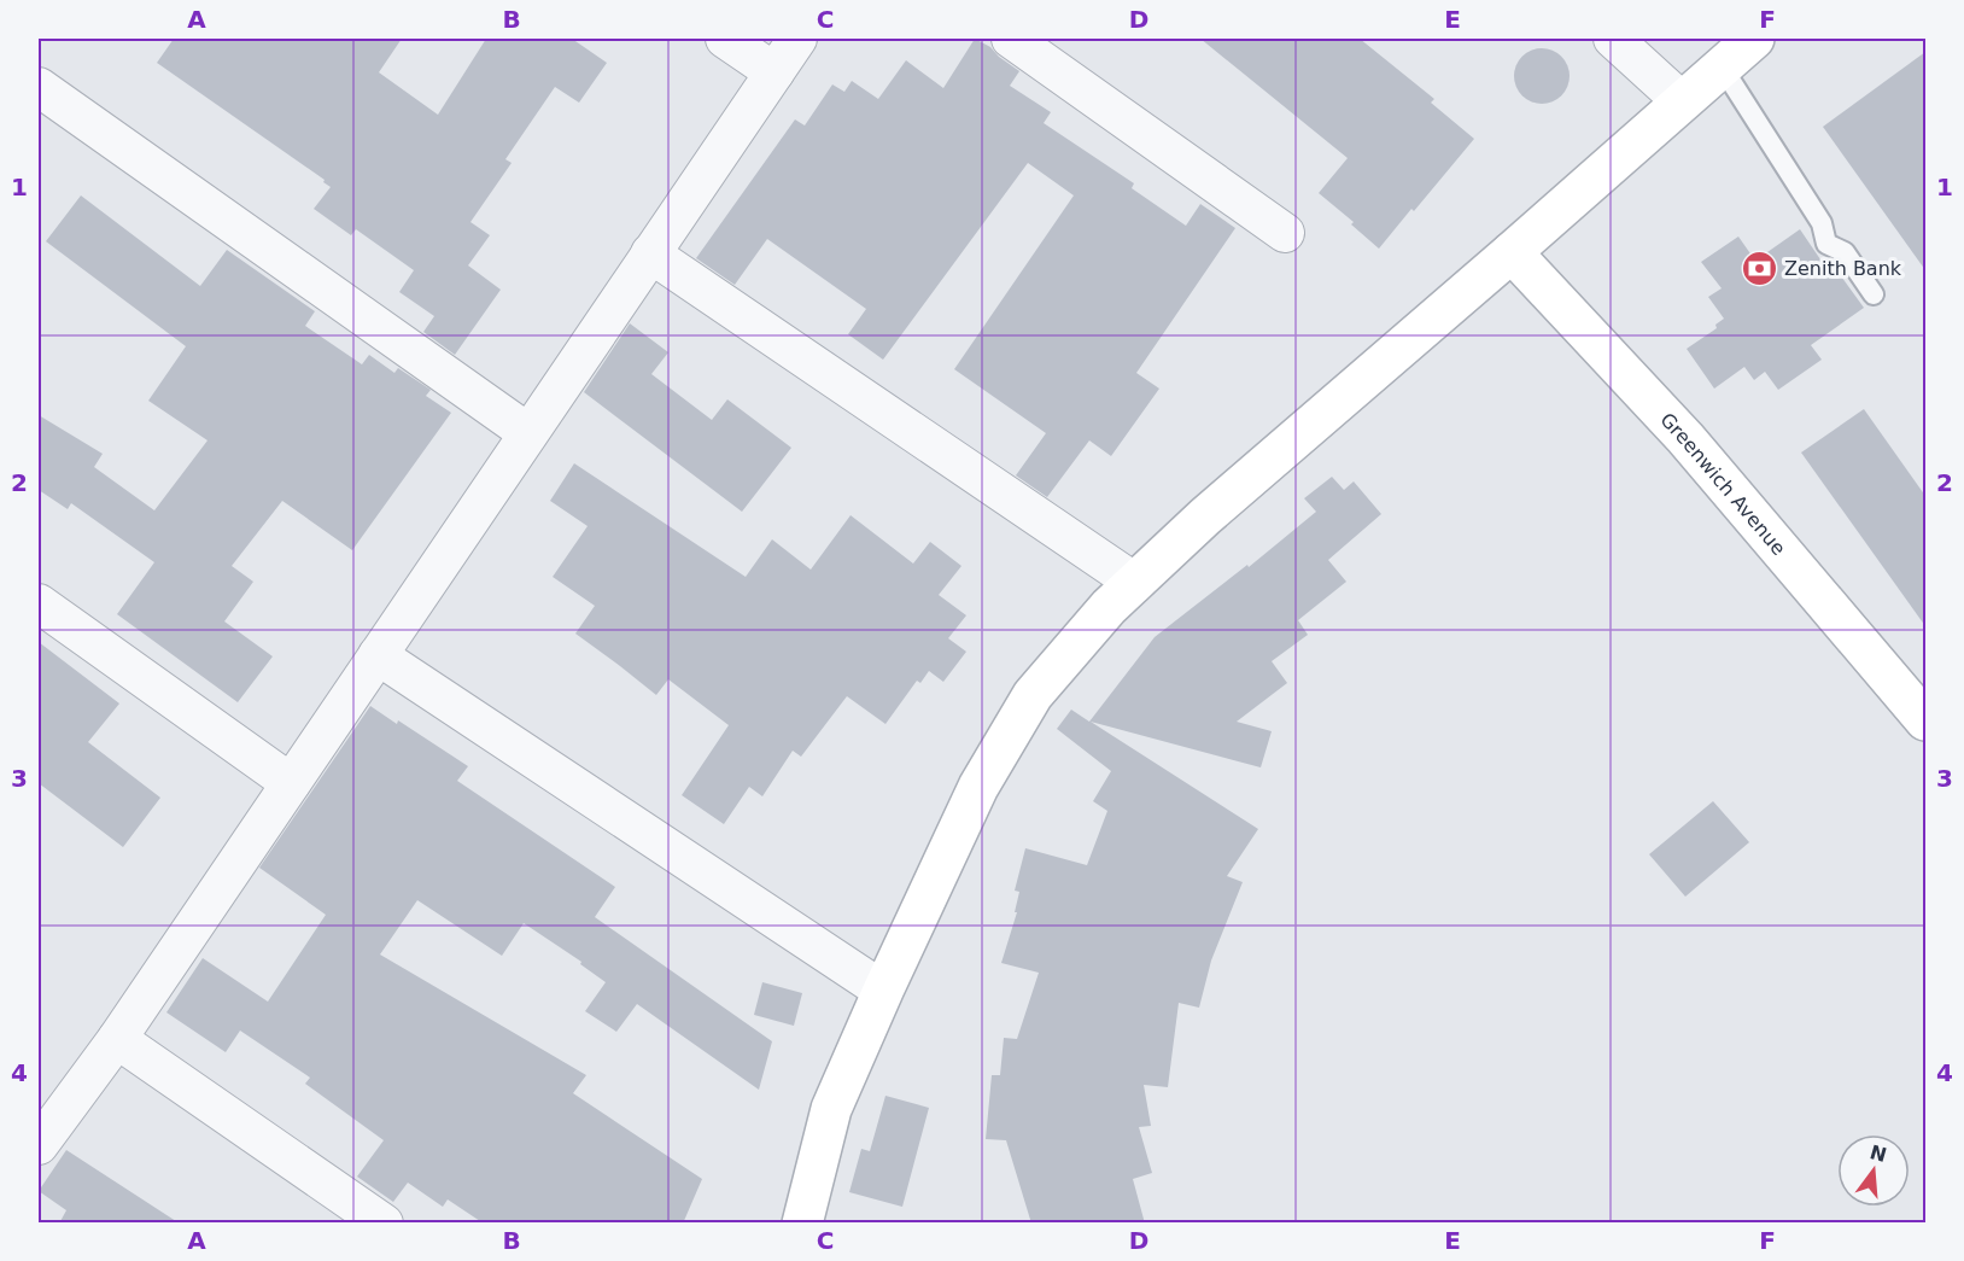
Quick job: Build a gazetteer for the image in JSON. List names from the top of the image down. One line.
{"streets":{"street":["Greenwich Avenue"]},"places":{"bank":["Zenith Bank"]},"north":"top","grid":{"columns":["A","B","C","D","E","F"],"rows":["1","2","3","4"]}}
